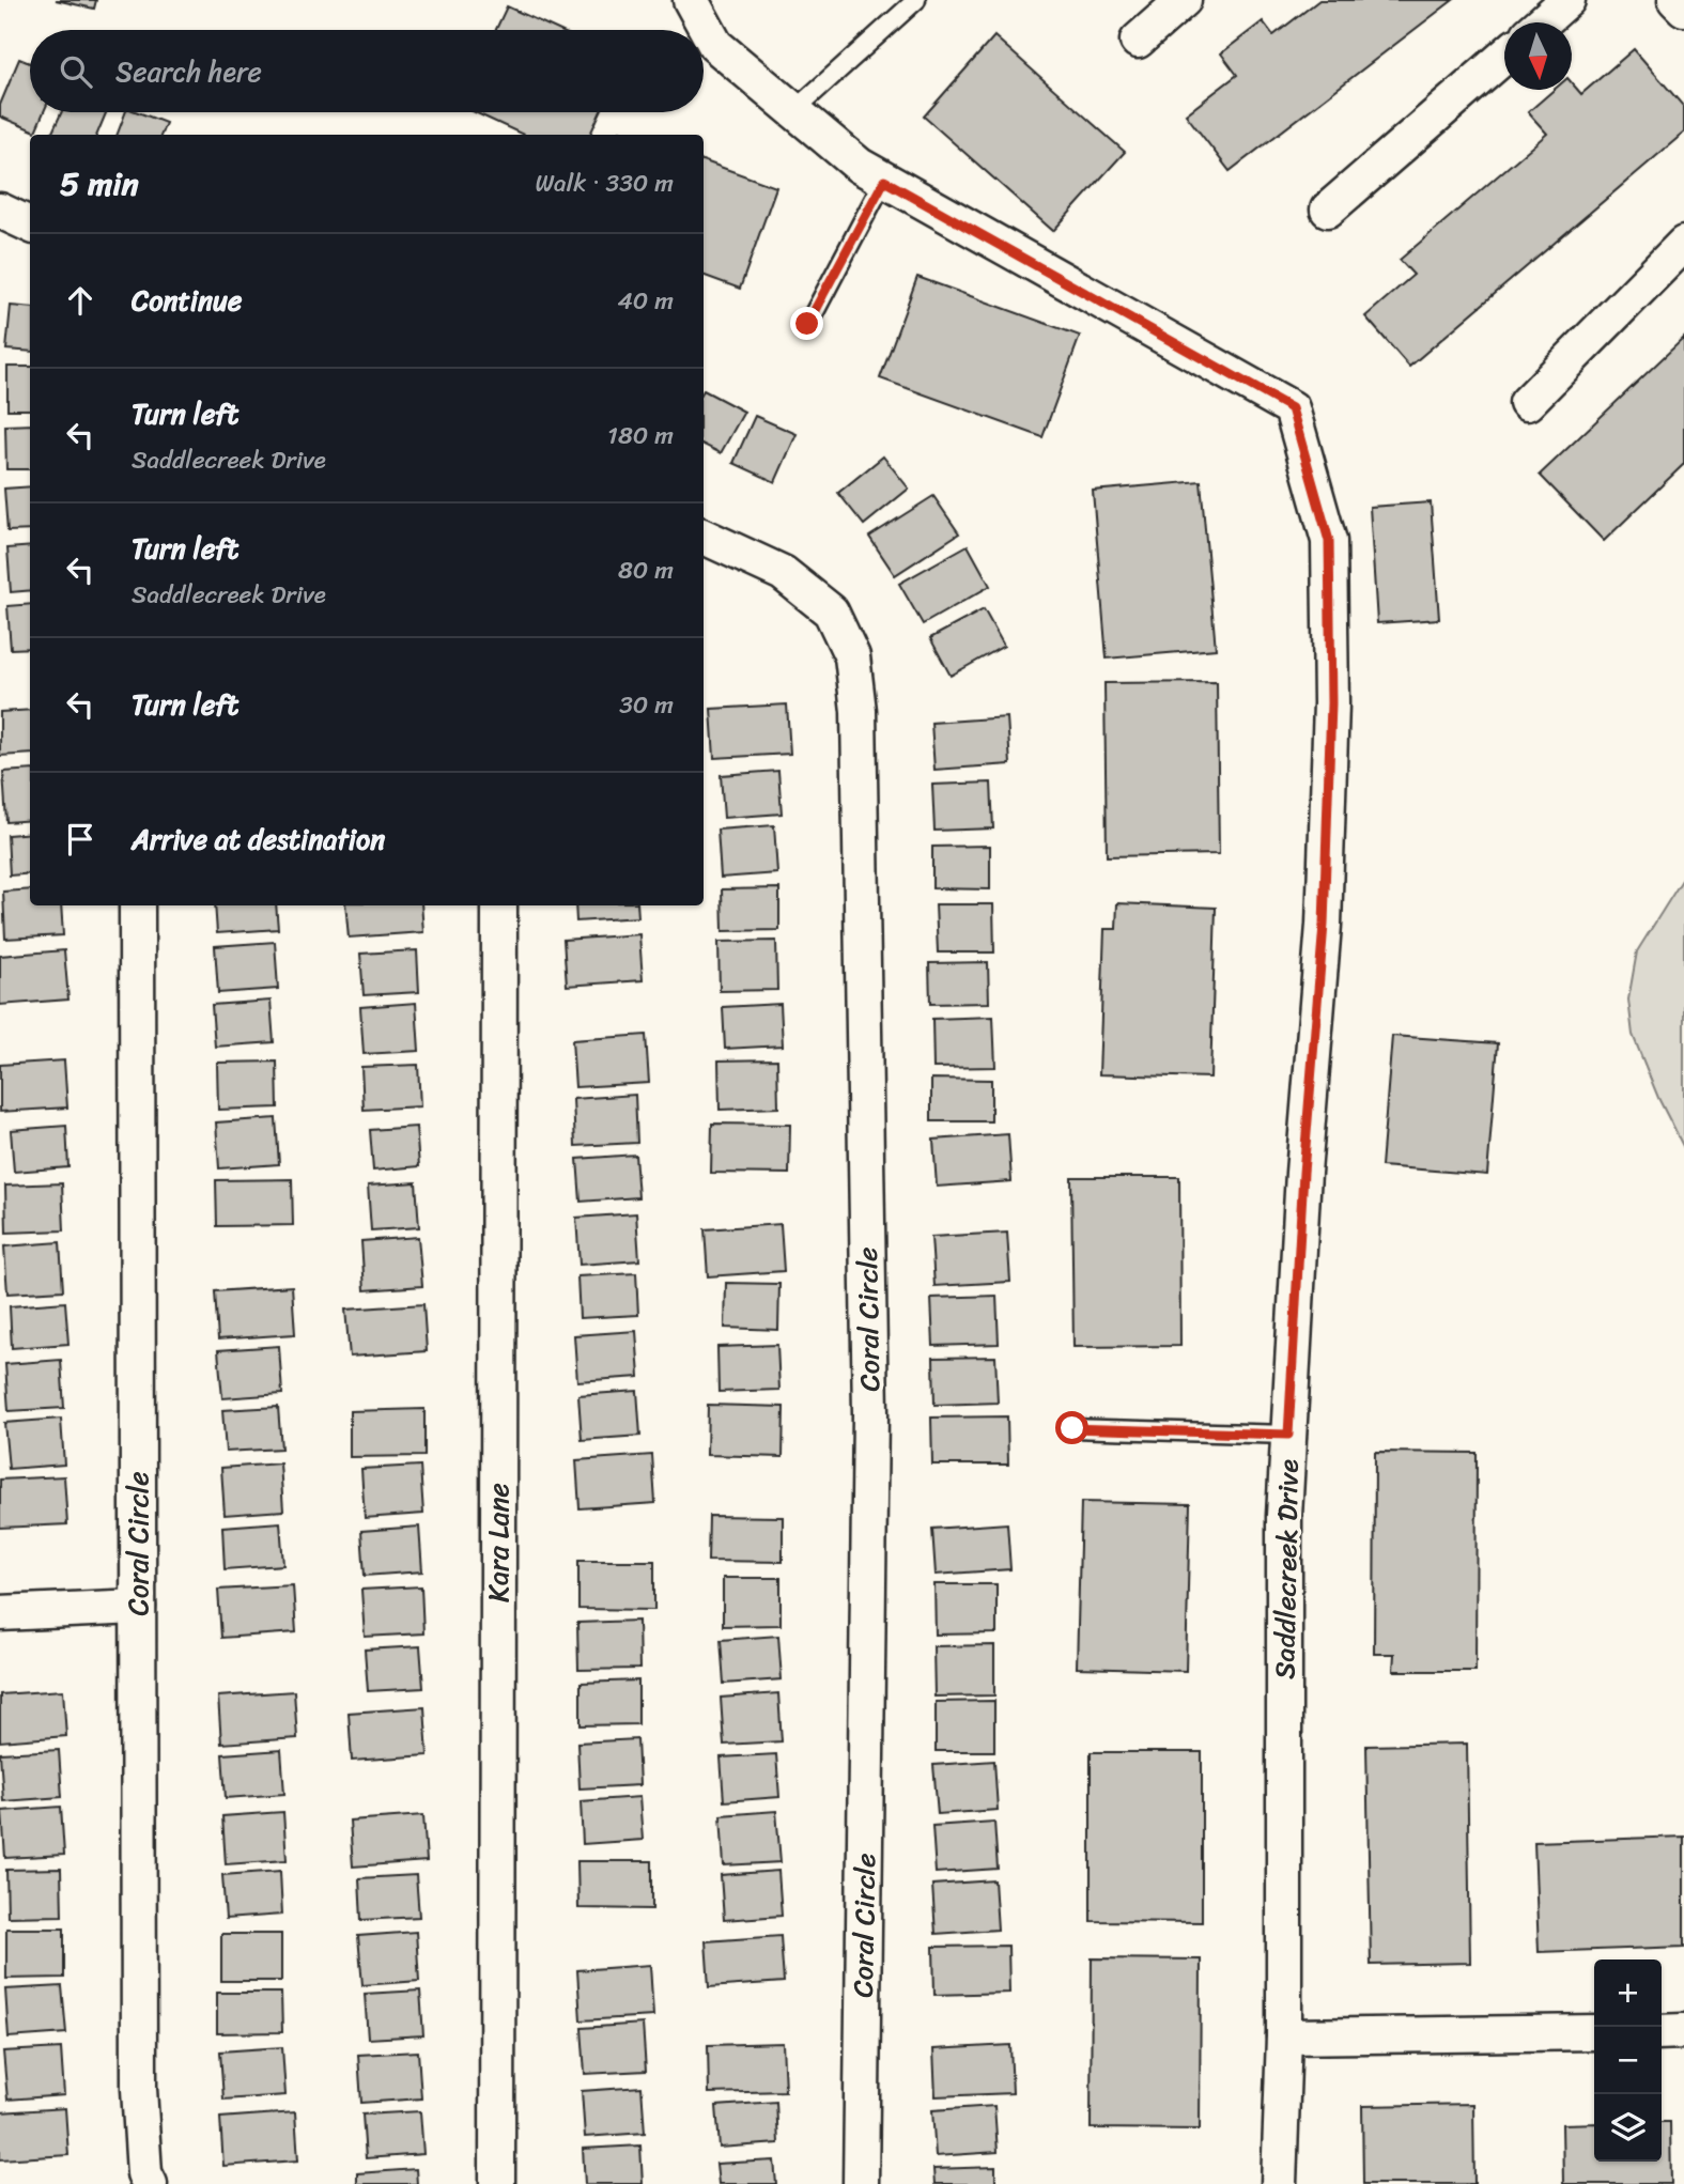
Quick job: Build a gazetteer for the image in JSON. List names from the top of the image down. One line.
{"streets":{"street":["Coral Circle","Kara Lane","Saddlecreek Drive"]},"north":"bottom","page":{"search":"Search here","heading":["5 min","Walk · 330 m"],"list":[["Continue","40 m"],["Turn left","Saddlecreek Drive","180 m"],["Turn left","Saddlecreek Drive","80 m"],["Turn left","30 m"],"Arrive at destination"],"map_buttons":["+","−"]}}
